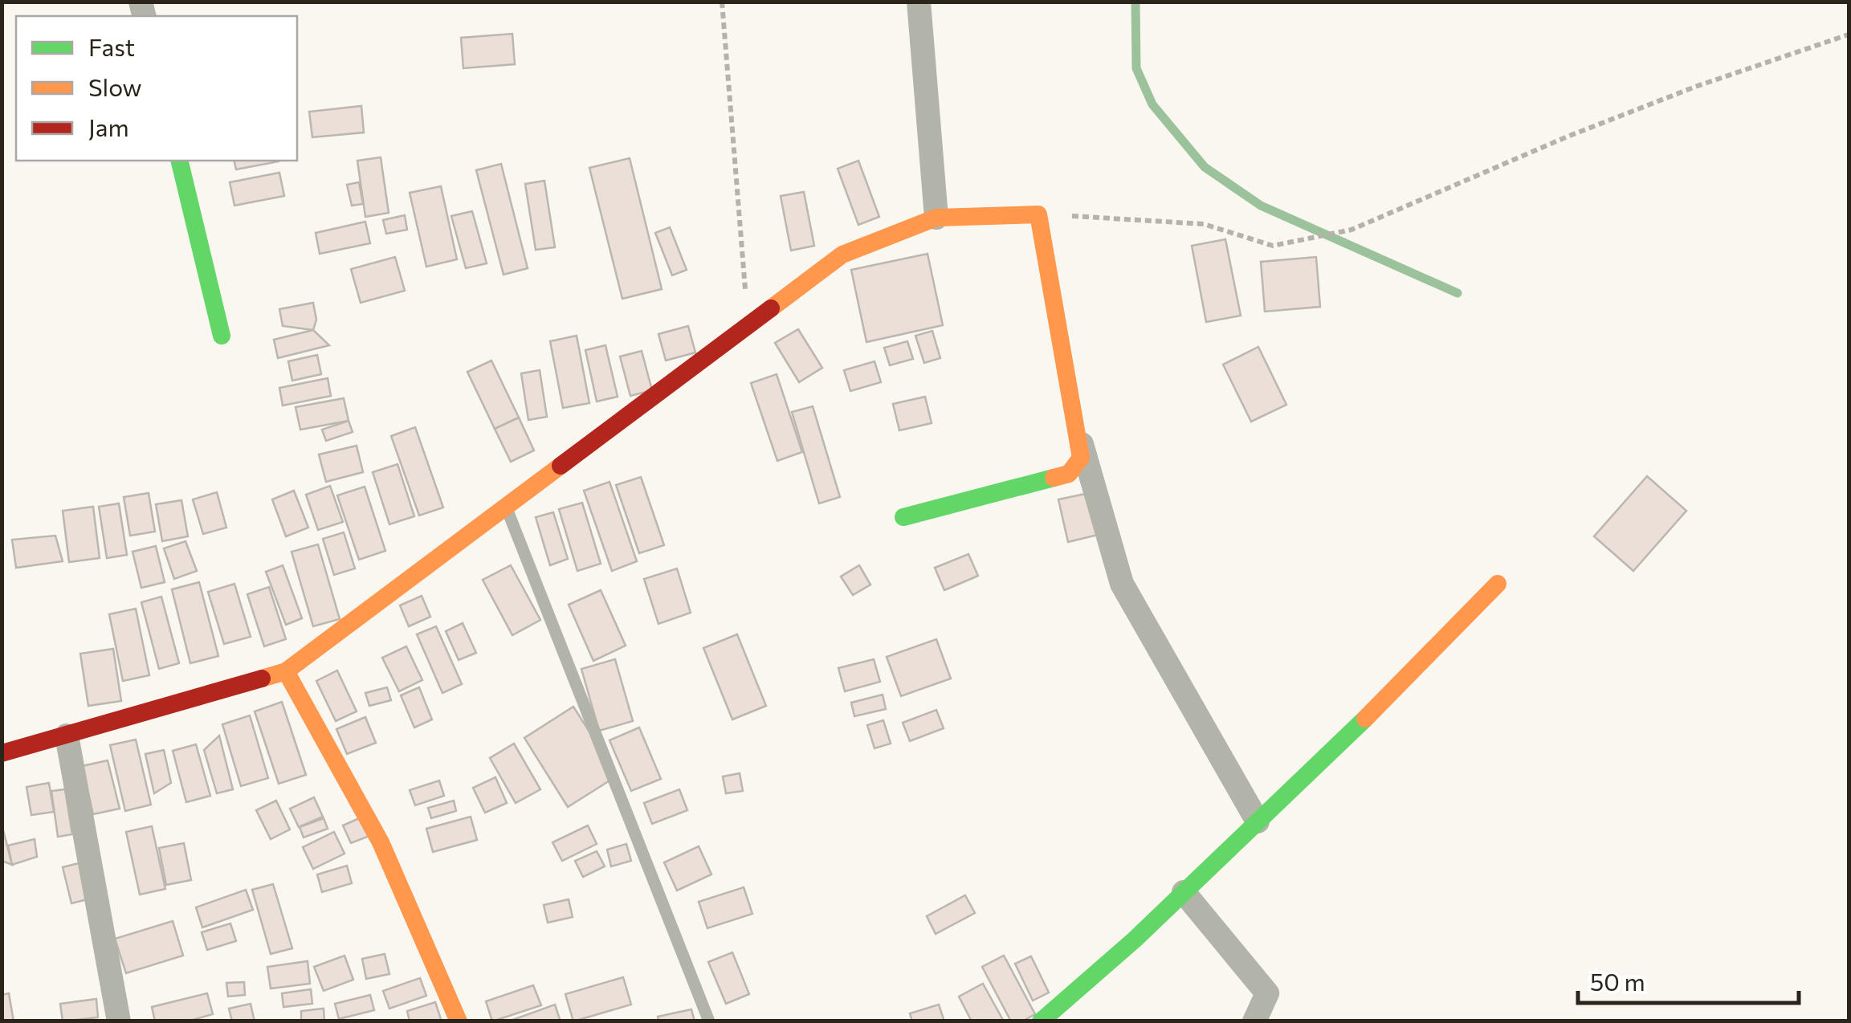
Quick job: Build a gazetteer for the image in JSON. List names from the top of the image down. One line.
{"legend":["Fast","Slow","Jam"],"scale_bar":"50 m"}
